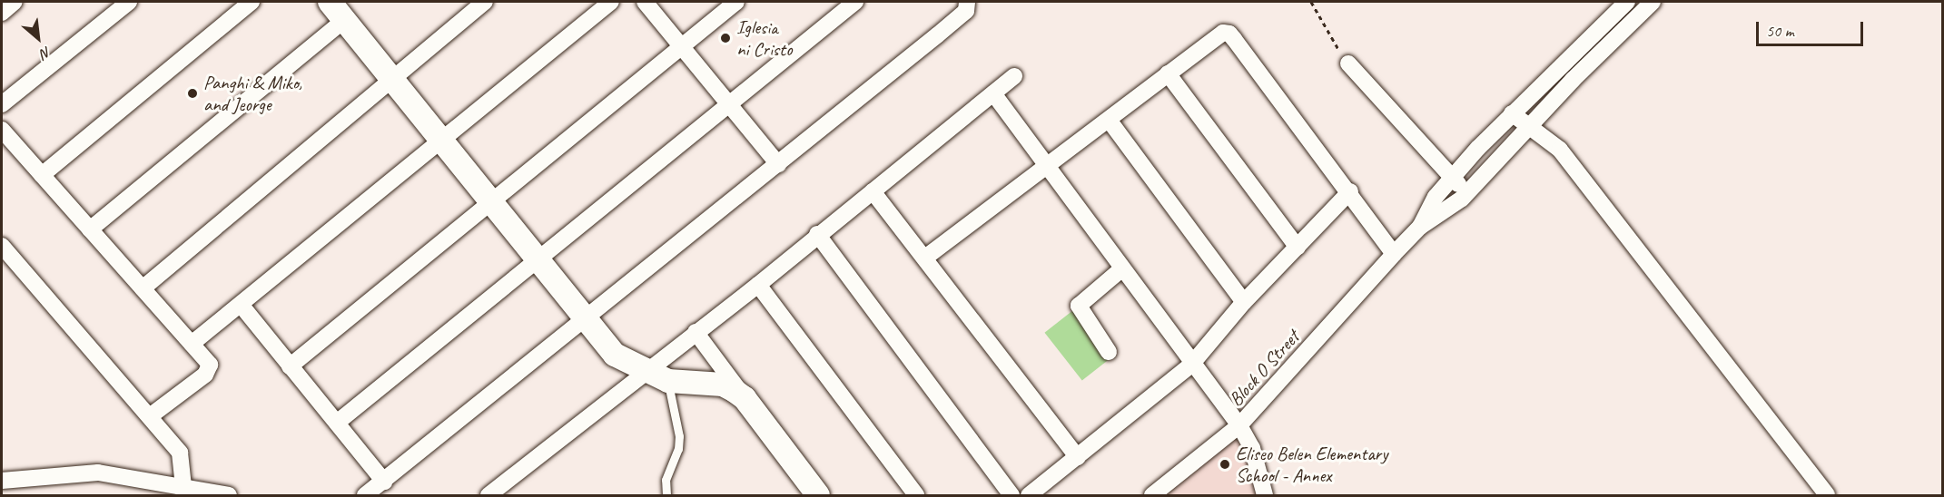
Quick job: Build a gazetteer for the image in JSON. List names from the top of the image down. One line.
{"streets":{"street":["Block O Street"]},"places":["Iglesia ni Cristo","Panghi & Miko, and Jeorge","Eliseo Belen Elementary School - Annex"],"scale_bar":"50 m","north":"bottom right"}
